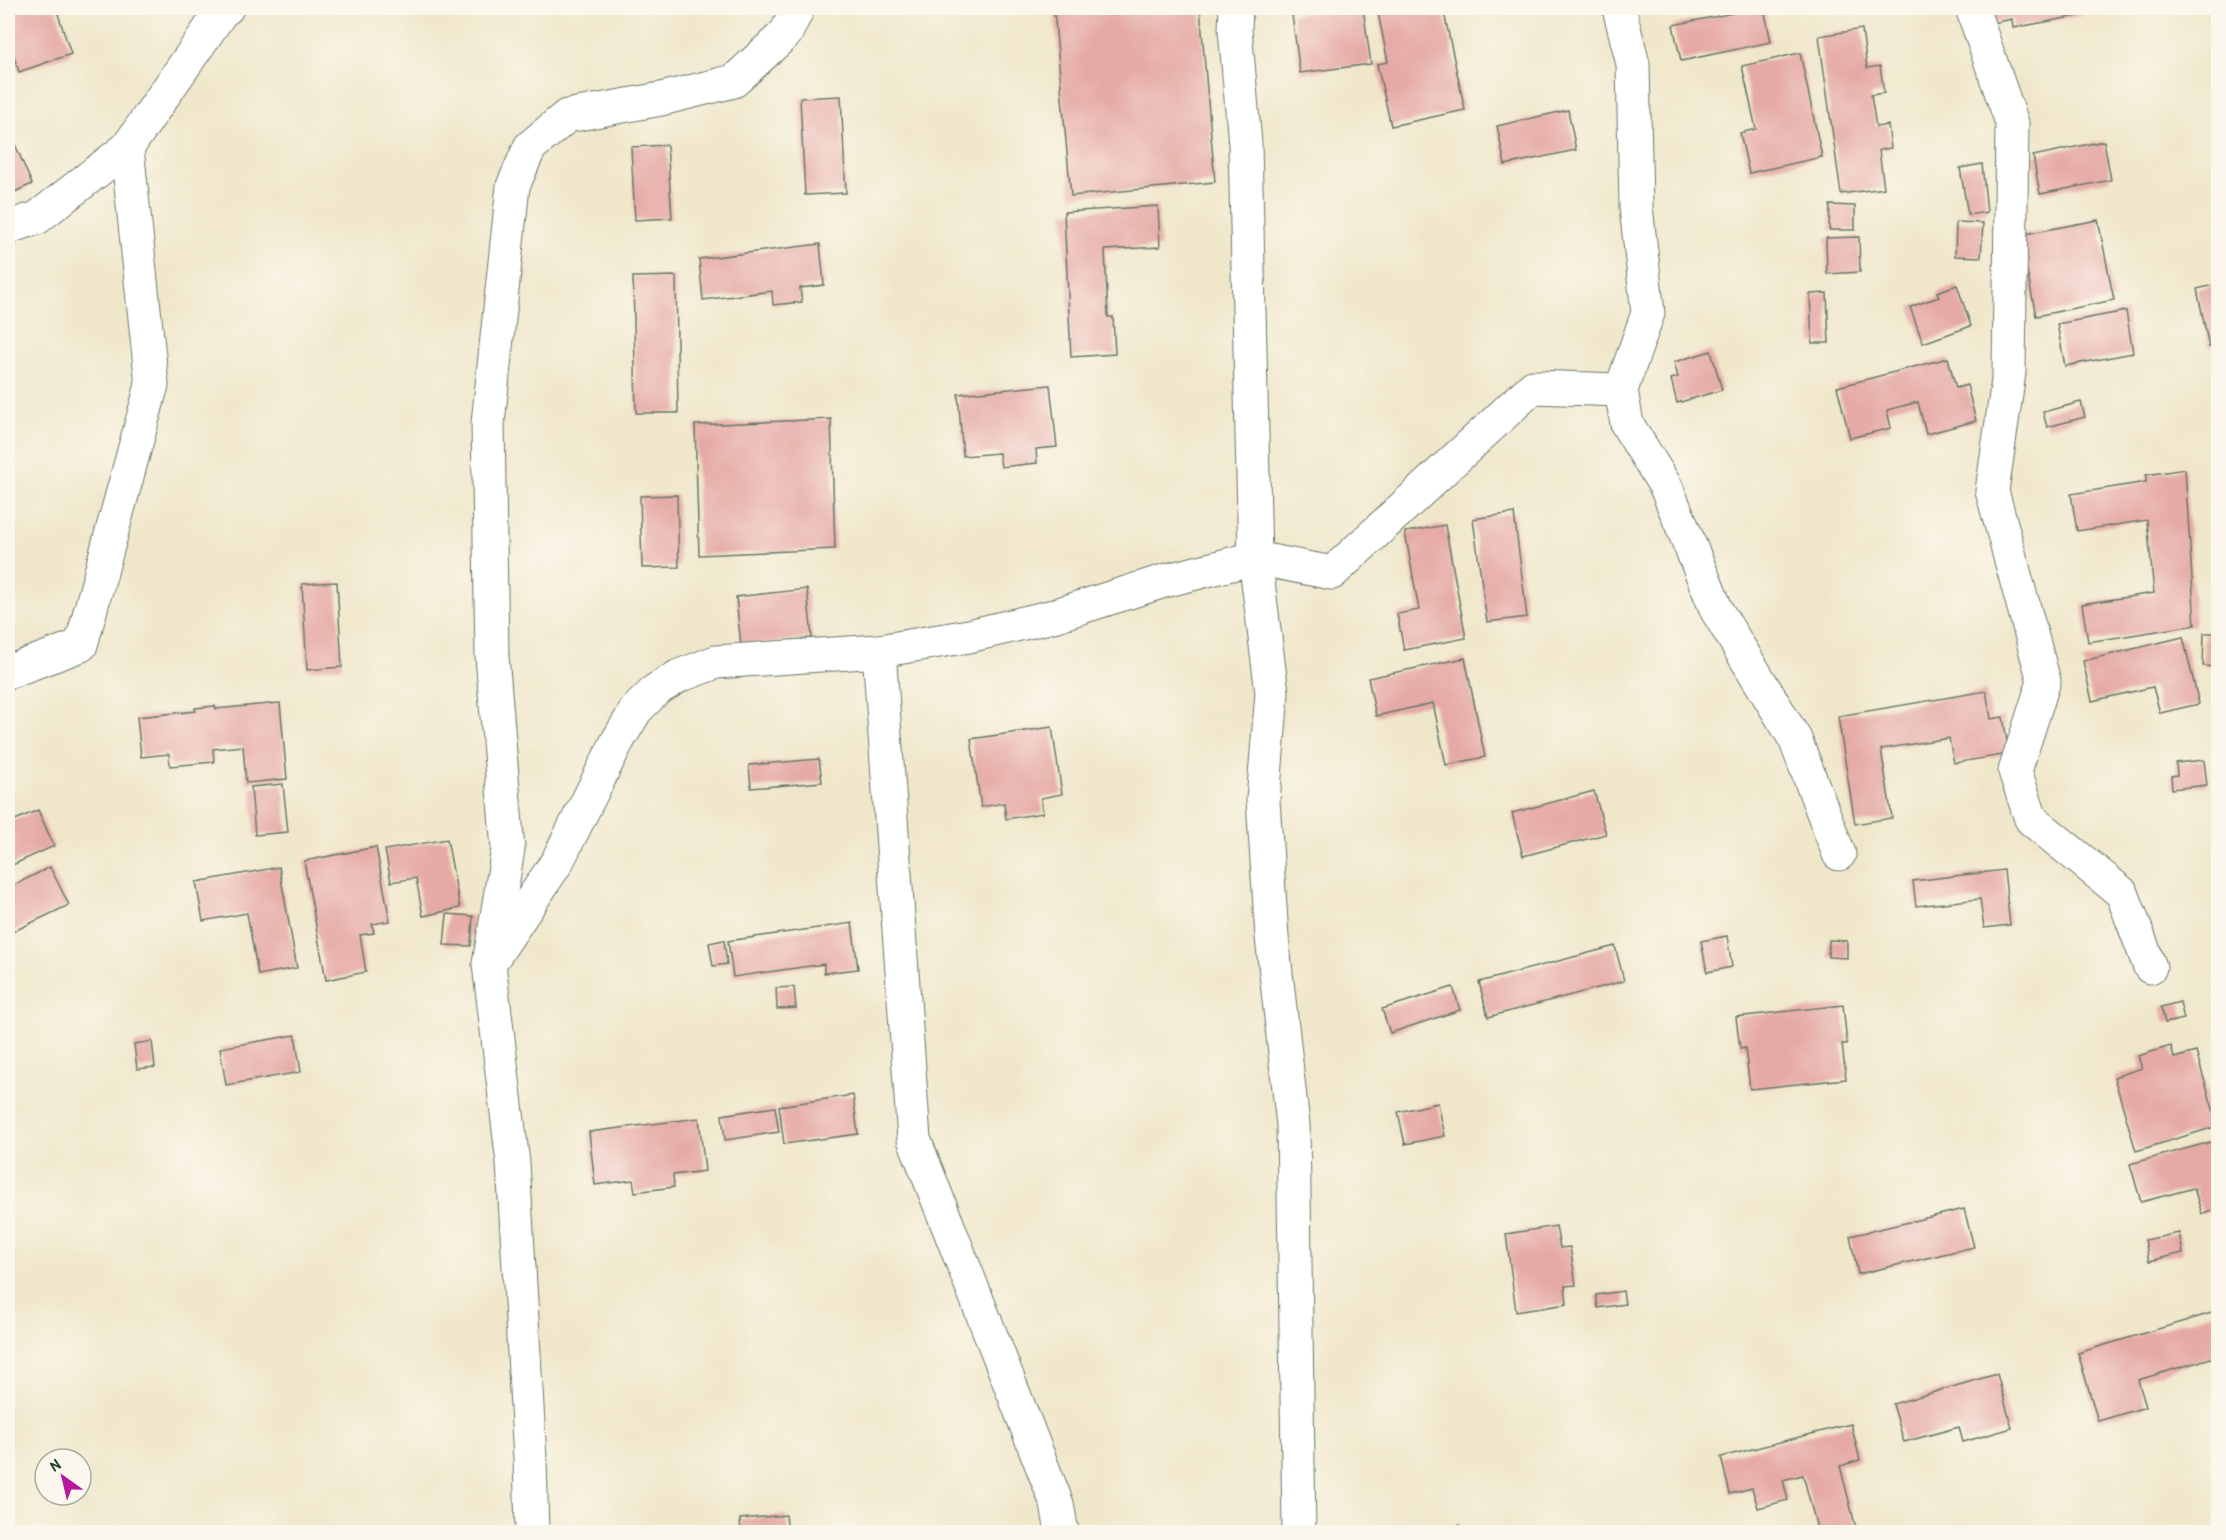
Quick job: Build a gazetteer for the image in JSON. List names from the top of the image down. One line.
{"north":"top left"}
